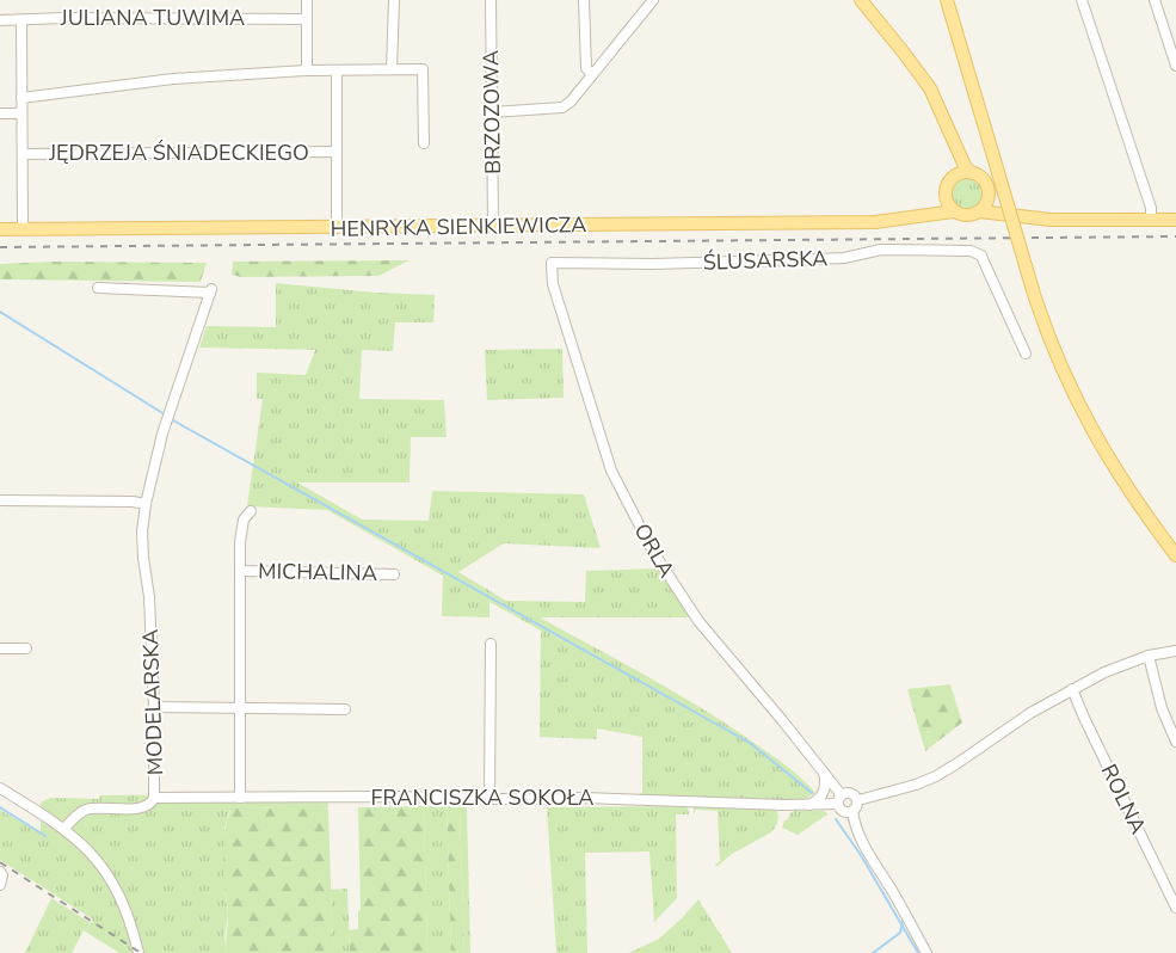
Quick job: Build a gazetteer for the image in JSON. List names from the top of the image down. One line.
{"streets":{"main road":["HENRYKA SIENKIEWICZA"],"street":["JULIANA TUWIMA","BRZOZOWA","JĘDRZEJA ŚNIADECKIEGO","ŚLUSARSKA","ORLA","MICHALINA","MODELARSKA","FRANCISZKA SOKOŁA","ROLNA"]},"crossings":[["BRZOZOWA","HENRYKA SIENKIEWICZA"],["ŚLUSARSKA","ORLA"],["ORLA","FRANCISZKA SOKOŁA"],["MICHALINA","FRANCISZKA SOKOŁA"],["MODELARSKA","FRANCISZKA SOKOŁA"]]}
